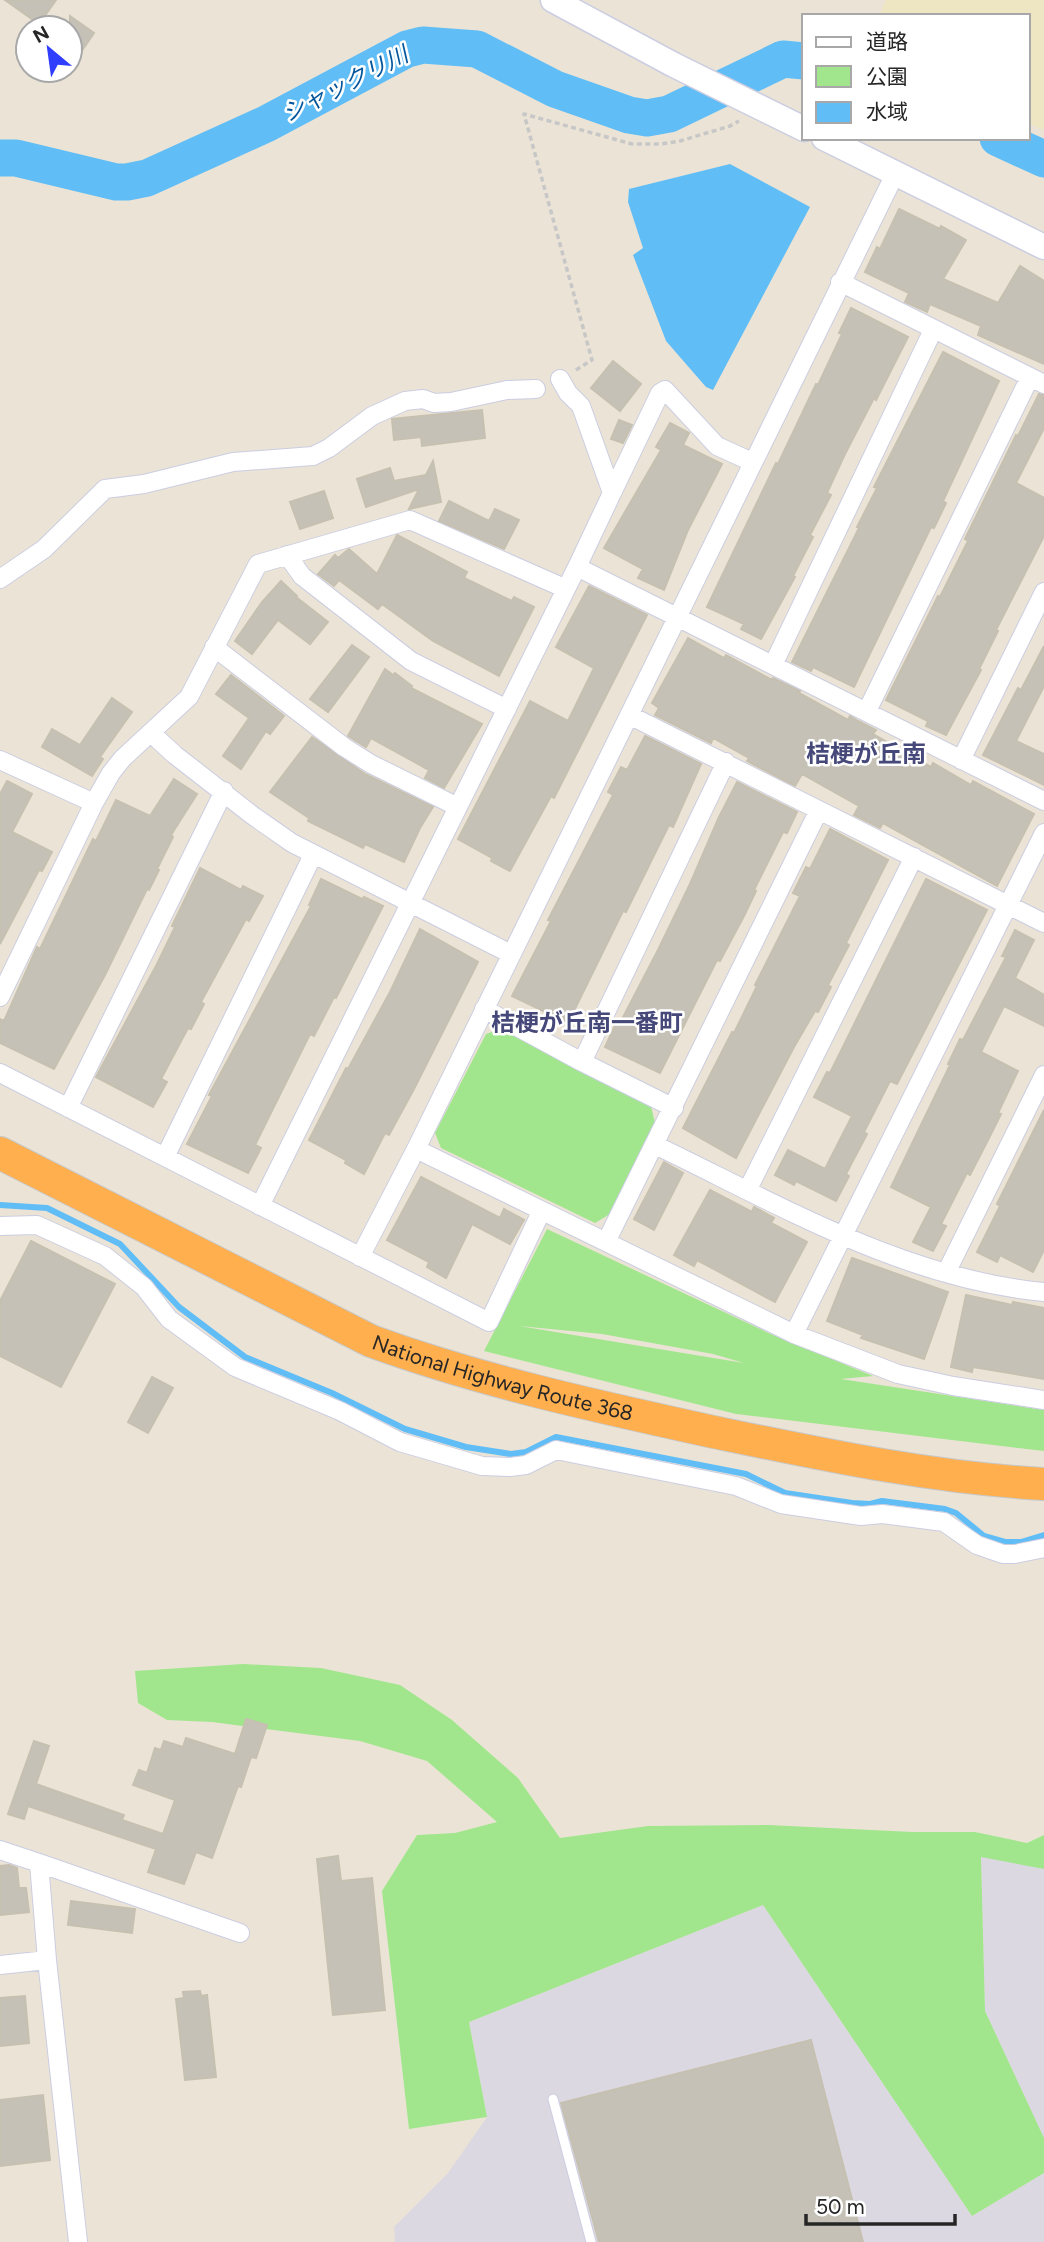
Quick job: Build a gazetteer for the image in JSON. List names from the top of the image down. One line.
{"streets":{"highway":["National Highway Route 368"]},"districts":["桔梗が丘南","桔梗が丘南一番町"],"water":["シャックリ川"],"legend":["道路","公園","水域"],"scale_bar":"50 m","north":"top left"}
